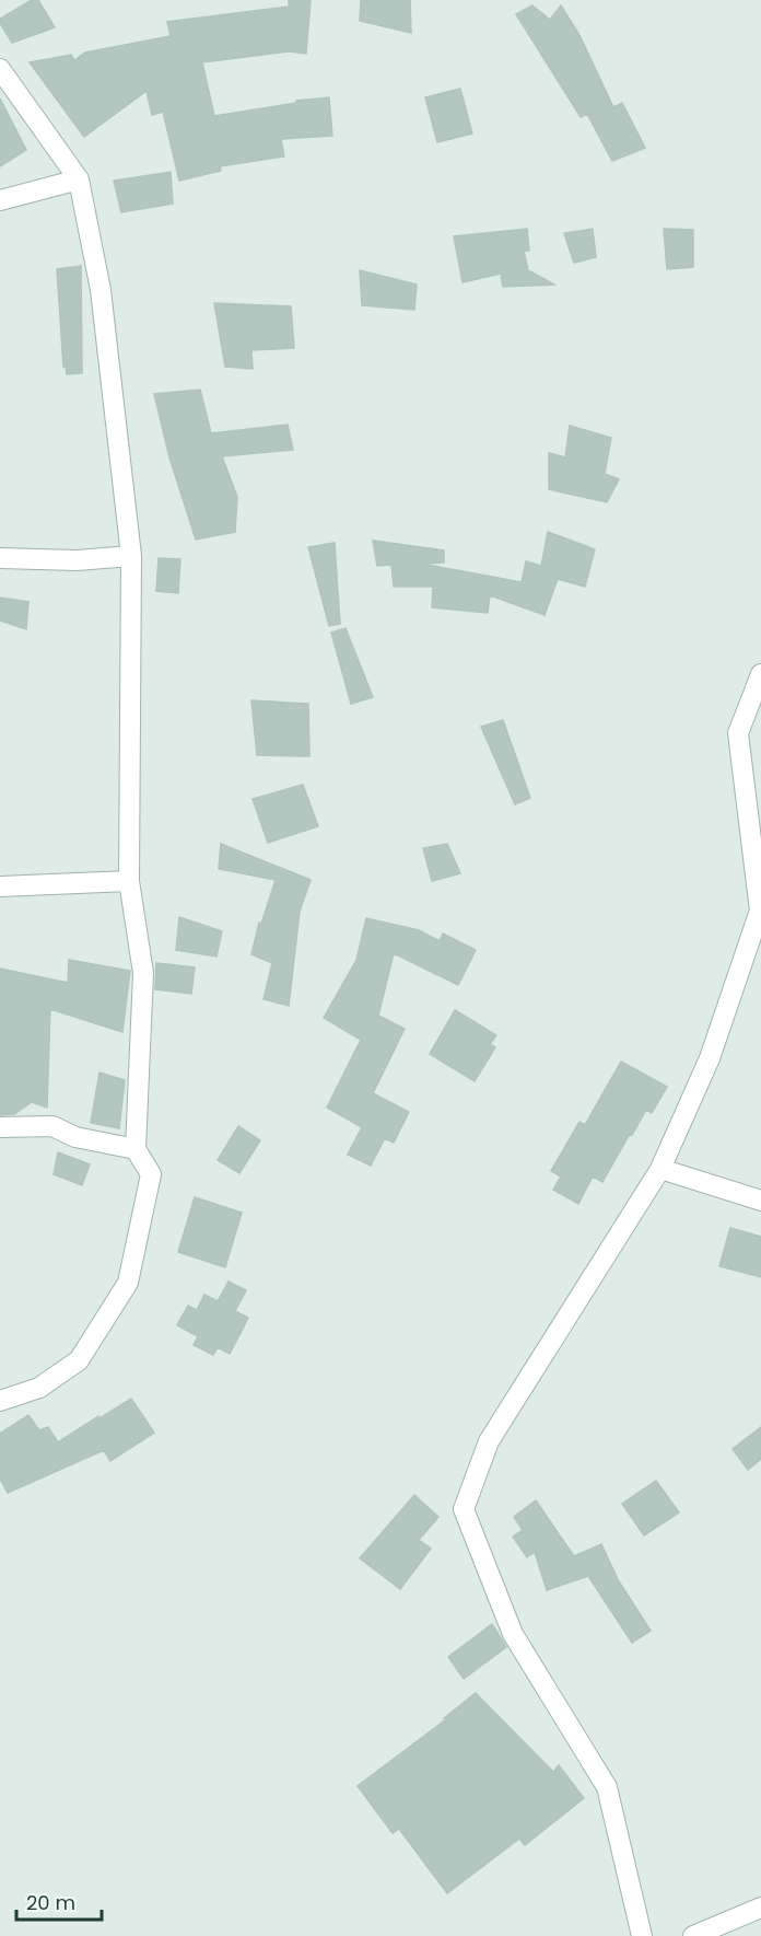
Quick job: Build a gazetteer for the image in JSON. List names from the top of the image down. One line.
{"scale_bar":"20 m"}
